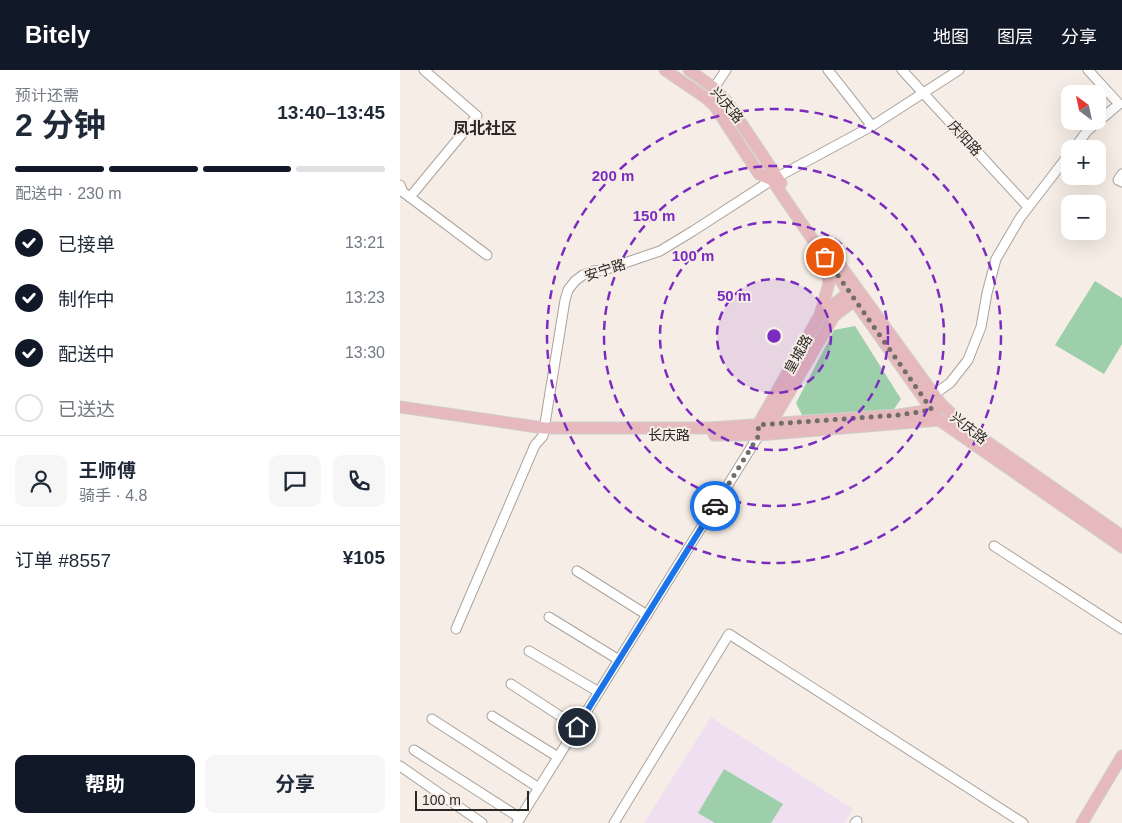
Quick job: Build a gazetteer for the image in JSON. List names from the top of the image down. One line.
{"streets":{"main road":["兴庆路","皇城路","长庆路"],"street":["庆阳路","安宁路"]},"crossings":[["兴庆路","安宁路"],["兴庆路","皇城路"],["兴庆路","长庆路"],["庆阳路","安宁路"],["安宁路","长庆路"],["皇城路","长庆路"]],"districts":["凤北社区"],"scale_bar":"100 m","north":"top left","page":{"header":"Bitely","nav":["地图","图层","分享"],"heading":["2 分钟","预计还需","13:40–13:45"],"panel":["王师傅","骑手 · 4.8","订单 #8557","¥105"],"map_buttons":["+","−"],"bar":"配送中 · 230 m","list":[["已接单","13:21"],["制作中","13:23"],["配送中","13:30"],"已送达"],"buttons":["帮助","分享"],"scale":"100 m"},"rings":["200 m","150 m","100 m","50 m"]}
